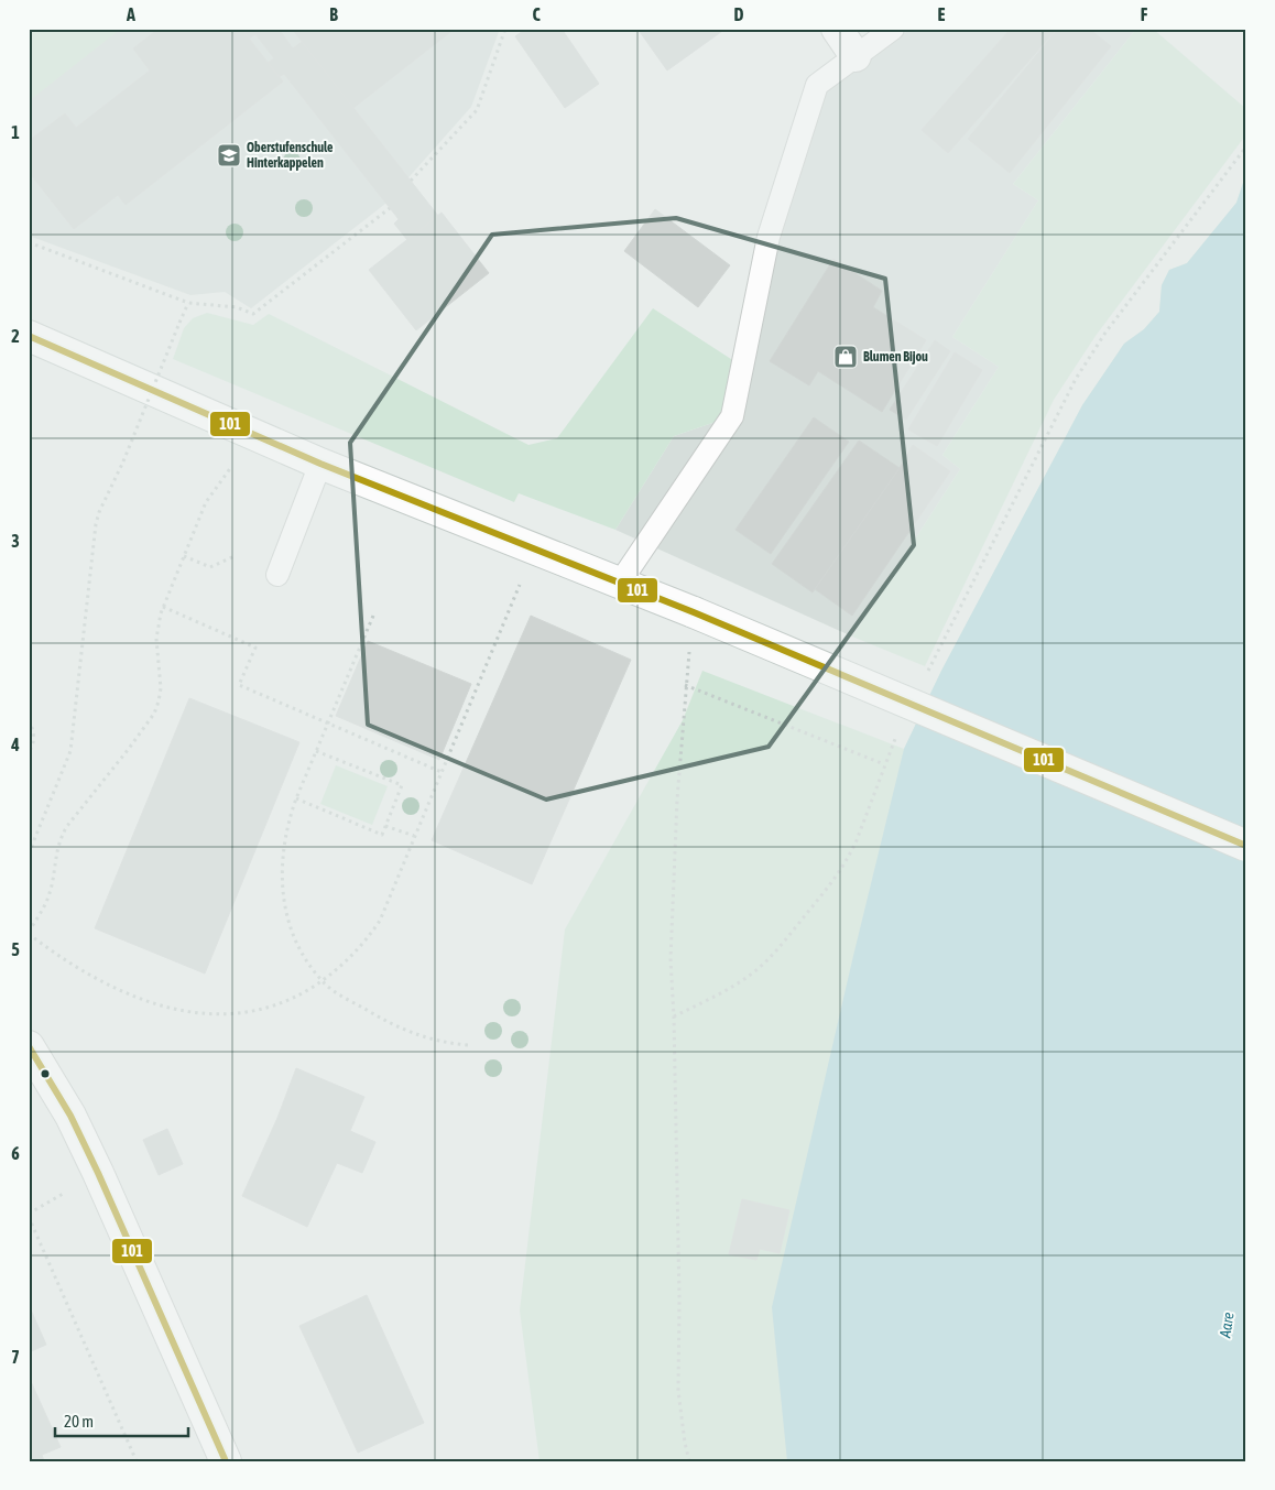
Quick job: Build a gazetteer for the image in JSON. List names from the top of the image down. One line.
{"water":["Aare"],"places":{"school or university":["Oberstufenschule Hinterkappelen"],"shop":["Blumen Bijou"]},"lines":["transit line 101"],"scale_bar":"20 m","grid":{"columns":["A","B","C","D","E","F"],"rows":["1","2","3","4","5","6","7"]}}
